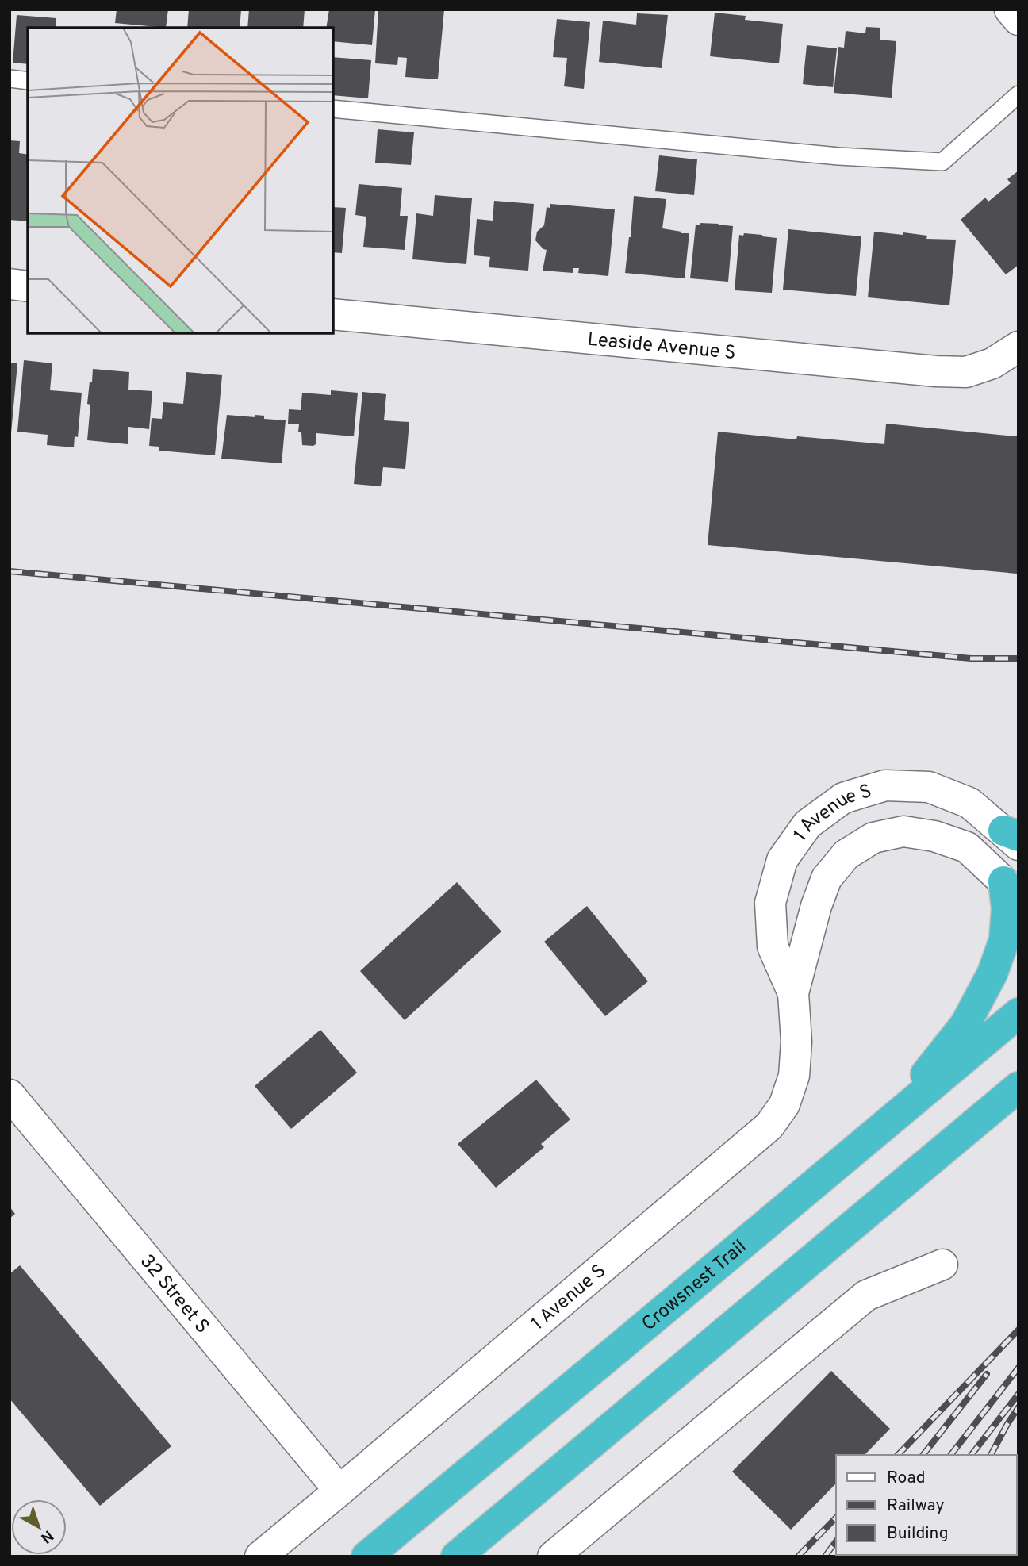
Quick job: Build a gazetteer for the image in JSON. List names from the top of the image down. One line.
{"streets":{"highway":["Crowsnest Trail"],"street":["Leaside Avenue S","1 Avenue S","32 Street S"]},"crossings":[["1 Avenue S","32 Street S"]],"legend":["Road","Railway","Building"],"north":"bottom right"}
